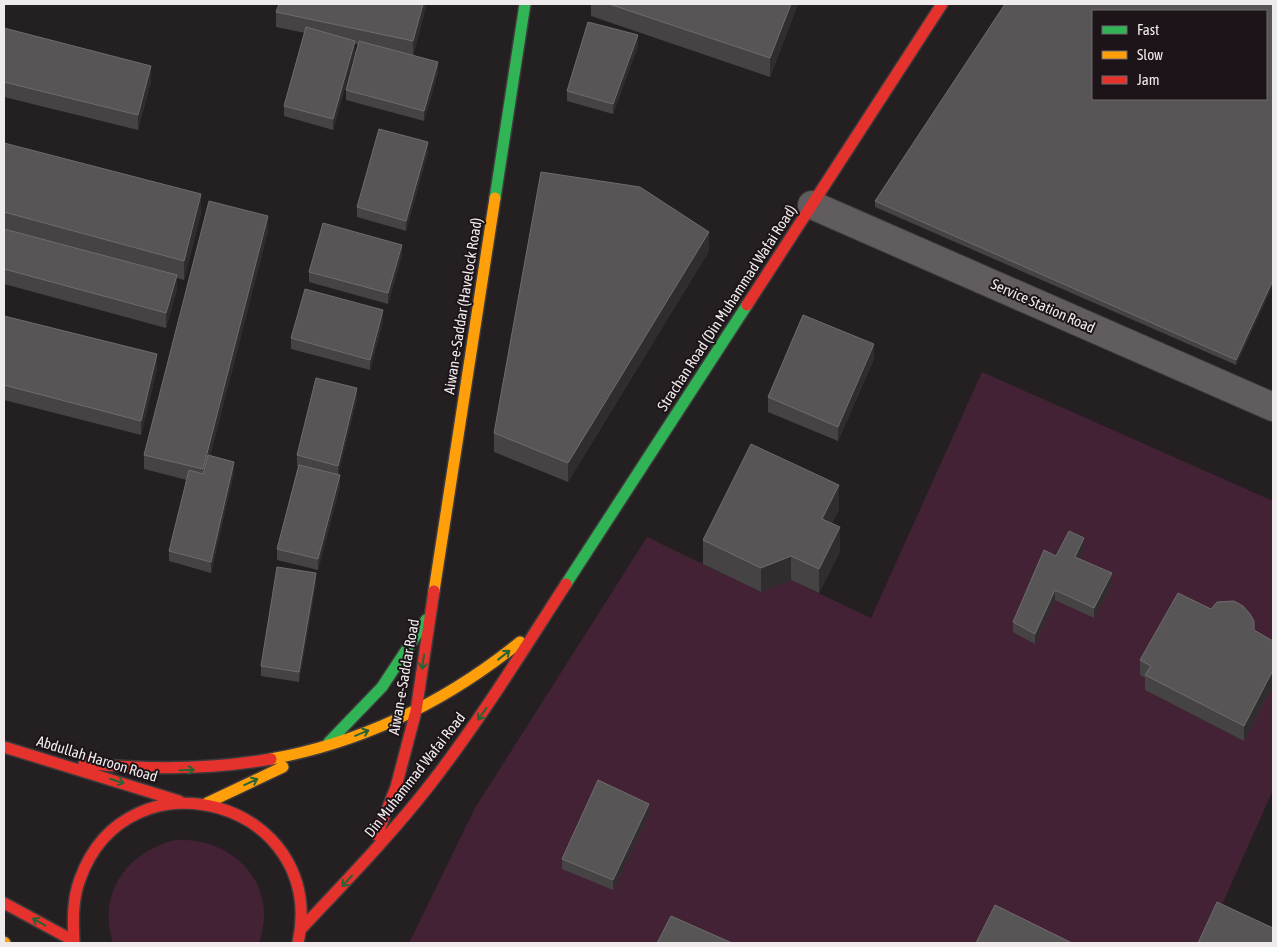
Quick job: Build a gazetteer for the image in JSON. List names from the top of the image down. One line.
{"streets":{"main road":["Aiwan-e-Saddar (Havelock Road)","Strachan Road (Din Muhammad Wafai Road)","Aiwan-e-Saddar Road","Abdullah Haroon Road","Din Muhammad Wafai Road"],"street":["Service Station Road"]},"crossings":[["Aiwan-e-Saddar (Havelock Road)","Aiwan-e-Saddar Road"],["Service Station Road","Strachan Road (Din Muhammad Wafai Road)"],["Strachan Road (Din Muhammad Wafai Road)","Din Muhammad Wafai Road"],["Aiwan-e-Saddar Road","Din Muhammad Wafai Road"]],"legend":["Fast","Slow","Jam"]}
